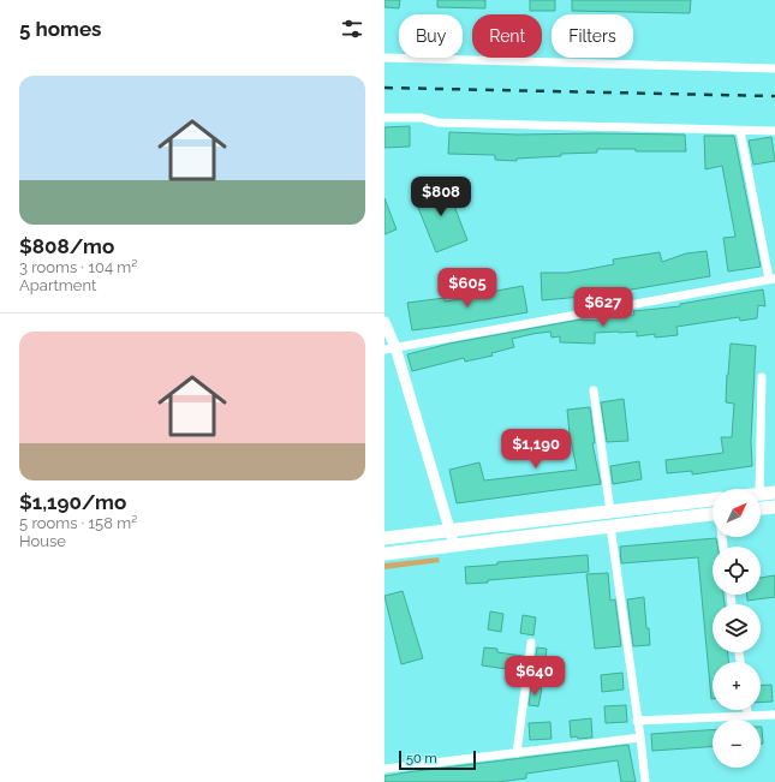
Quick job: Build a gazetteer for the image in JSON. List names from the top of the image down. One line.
{"scale_bar":"50 m","north":"top right","page":{"heading":"5 homes","chip":["Buy","Rent","Filters"],"list":[{"name":"$808/mo","note":"3 rooms · 104 m² · Apartment"},{"name":"$1,190/mo","note":"5 rooms · 158 m² · House"}],"price":["$808","$605","$627","$1,190","$640"],"map_buttons":["+","−"],"scale":"50 m"}}
